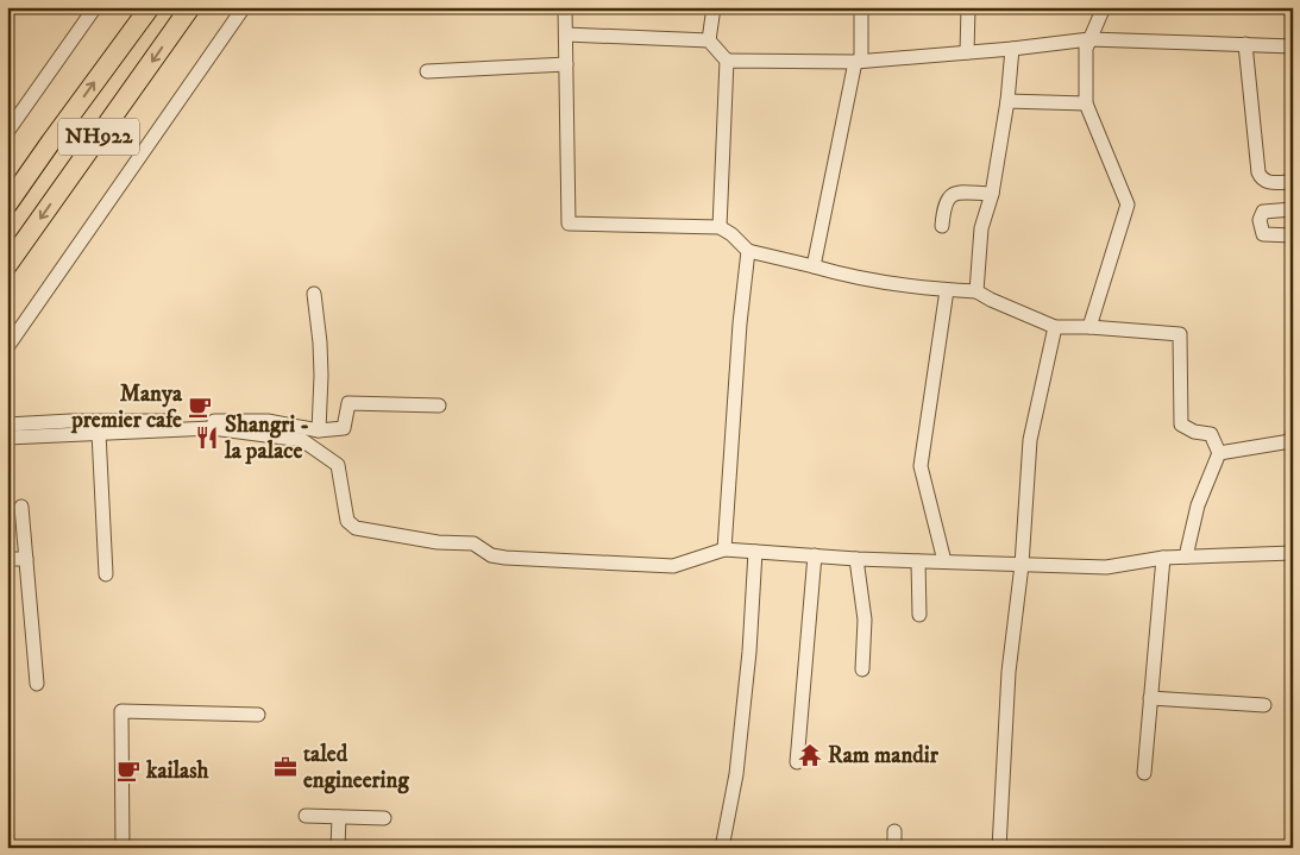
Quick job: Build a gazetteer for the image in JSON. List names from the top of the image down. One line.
{"streets":{"highway":["NH922"]},"places":{"cafe":["Manya premier cafe","kailash"],"restaurant":["Shangri - la palace"],"temple":["Ram mandir"],"office":["taled engineering"]}}
